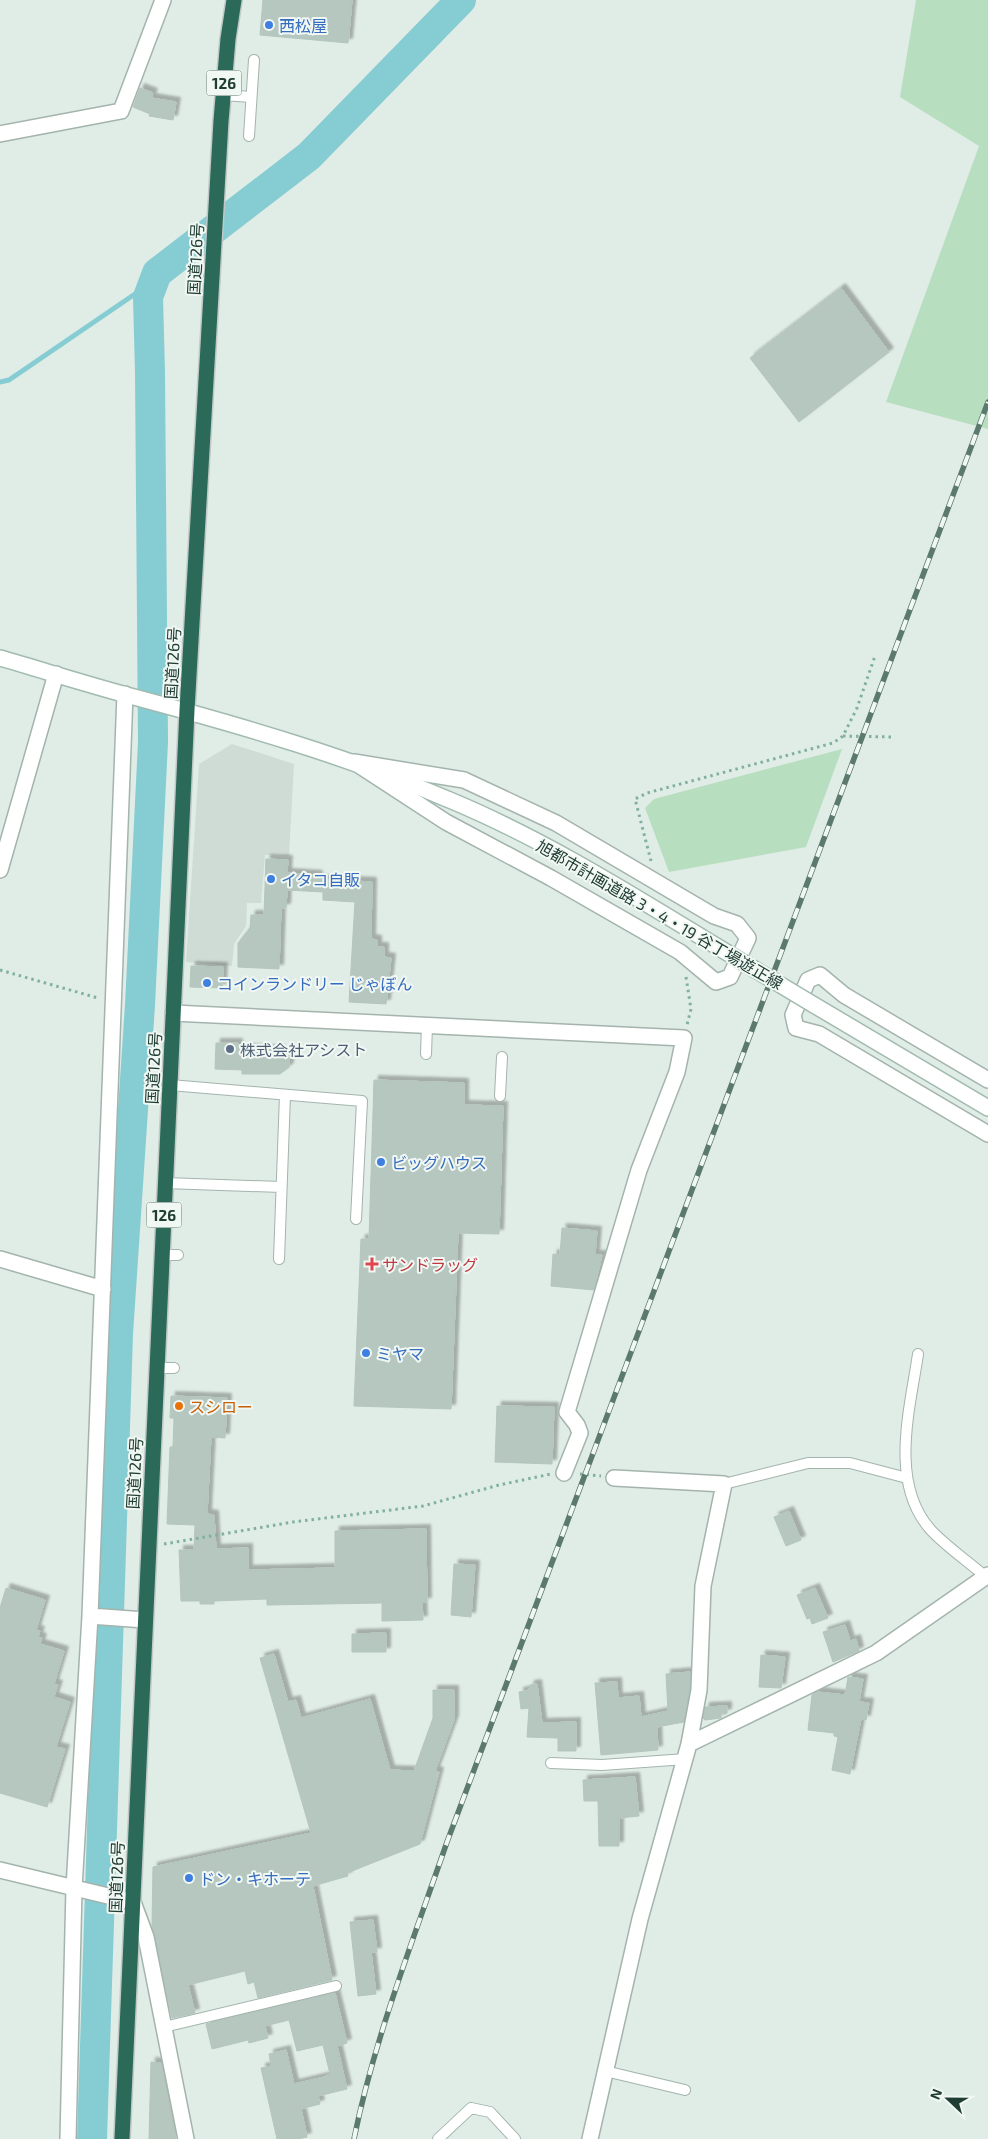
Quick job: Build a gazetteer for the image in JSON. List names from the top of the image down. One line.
{"streets":{"highway":["126","国道126号"],"street":["旭都市計画道路 3・4・19 谷丁場遊正線"]},"crossings":[["国道126号","旭都市計画道路 3・4・19 谷丁場遊正線"]],"places":{"other":["西松屋","イタコ自販","コインランドリー じゃぼん","株式会社アシスト","ビッグハウス","ミヤマ","スシロー","ドン・キホーテ"],"health":["サンドラッグ"]},"north":"left"}
